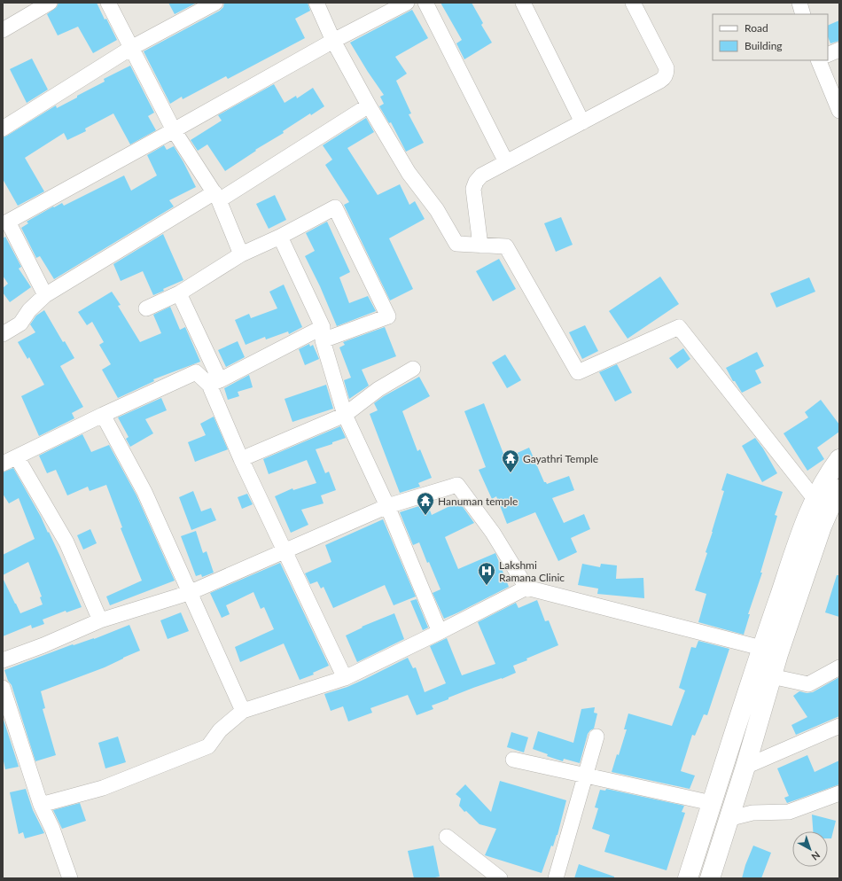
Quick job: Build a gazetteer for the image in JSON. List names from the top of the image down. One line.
{"places":{"temple":["Gayathri Temple","Hanuman temple"],"hospital":["Lakshmi Ramana Clinic"]},"legend":["Road","Building"],"north":"bottom right"}
